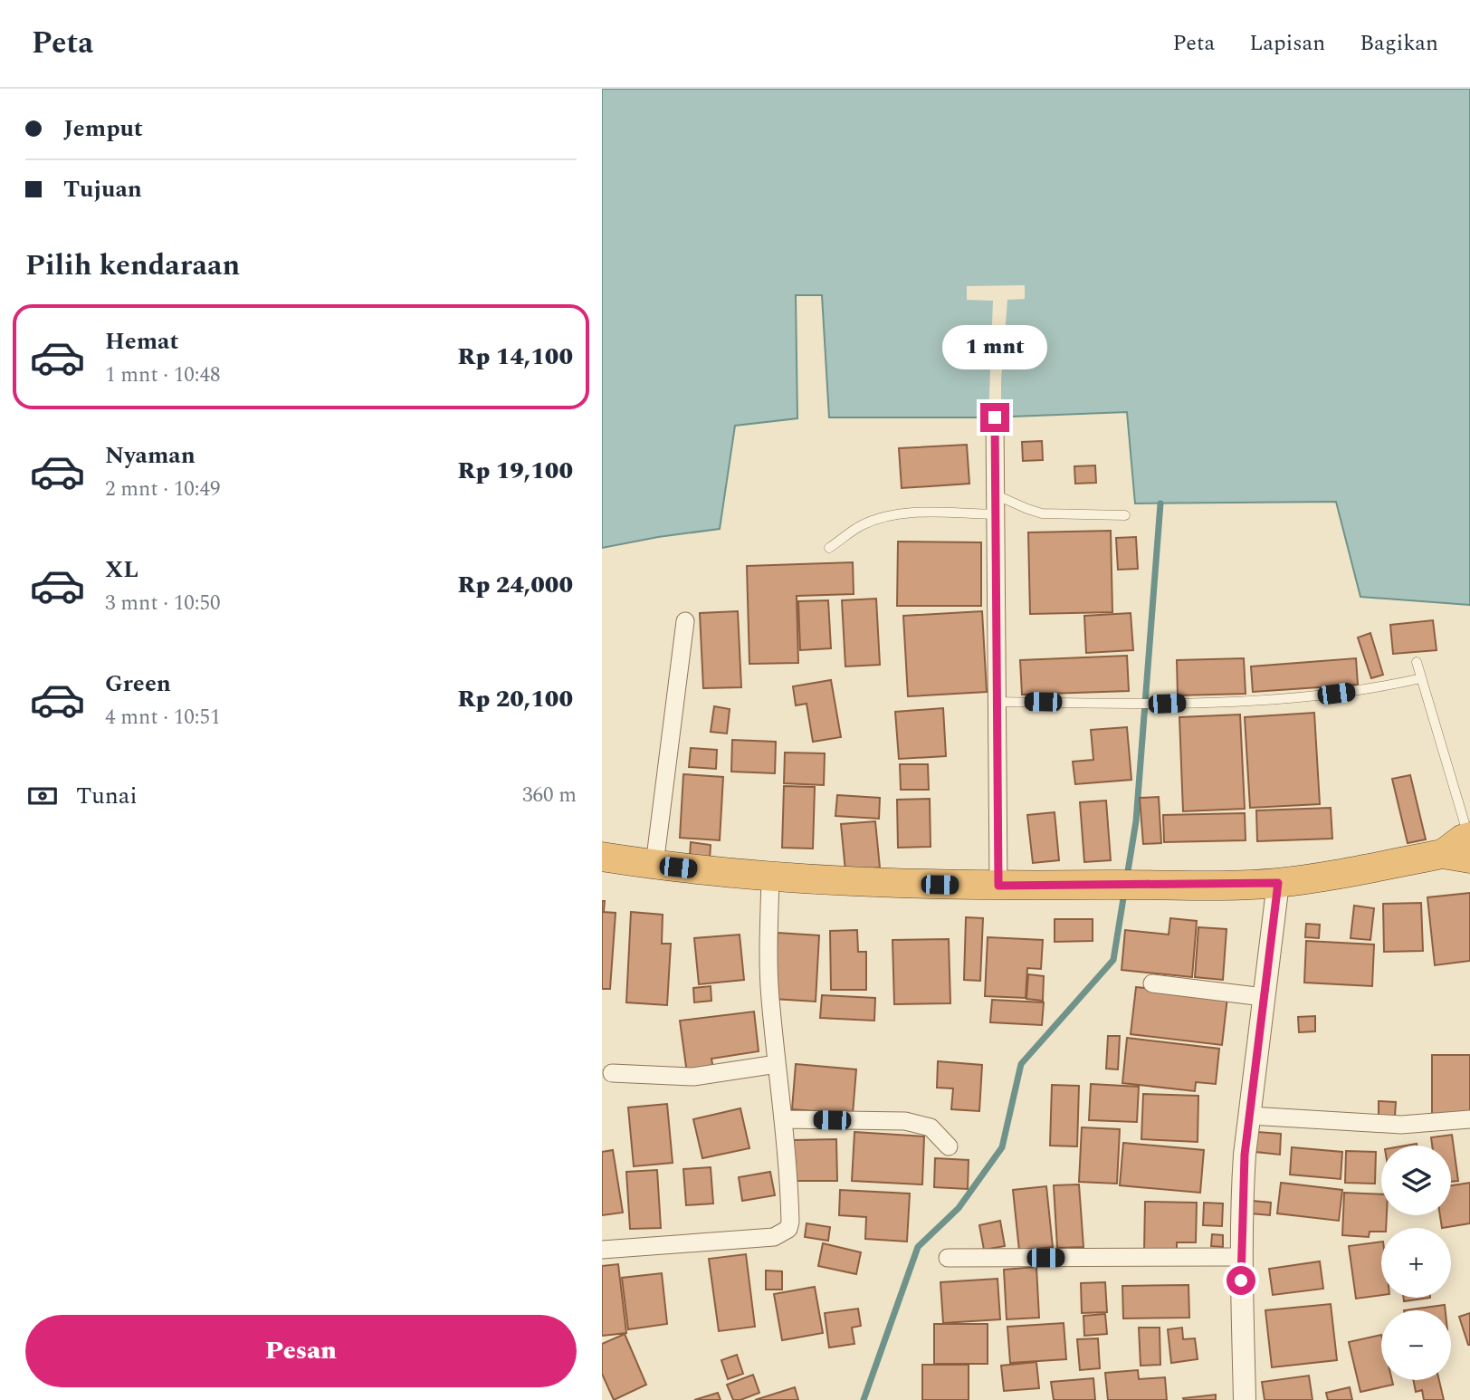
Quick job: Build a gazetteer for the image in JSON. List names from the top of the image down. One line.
{"page":{"header":"Peta","nav":["Peta","Lapisan","Bagikan"],"banner":["Jemput","Tujuan"],"heading":"Pilih kendaraan","list":[{"name":"Hemat","note":"1 mnt · 10:48","value":"Rp 14,100"},{"name":"Nyaman","note":"2 mnt · 10:49","value":"Rp 19,100"},{"name":"XL","note":"3 mnt · 10:50","value":"Rp 24,000"},{"name":"Green","note":"4 mnt · 10:51","value":"Rp 20,100"}],"bubble":"1 mnt","pay":["Tunai","360 m"],"map_buttons":["+","−"],"buttons":"Pesan"}}
